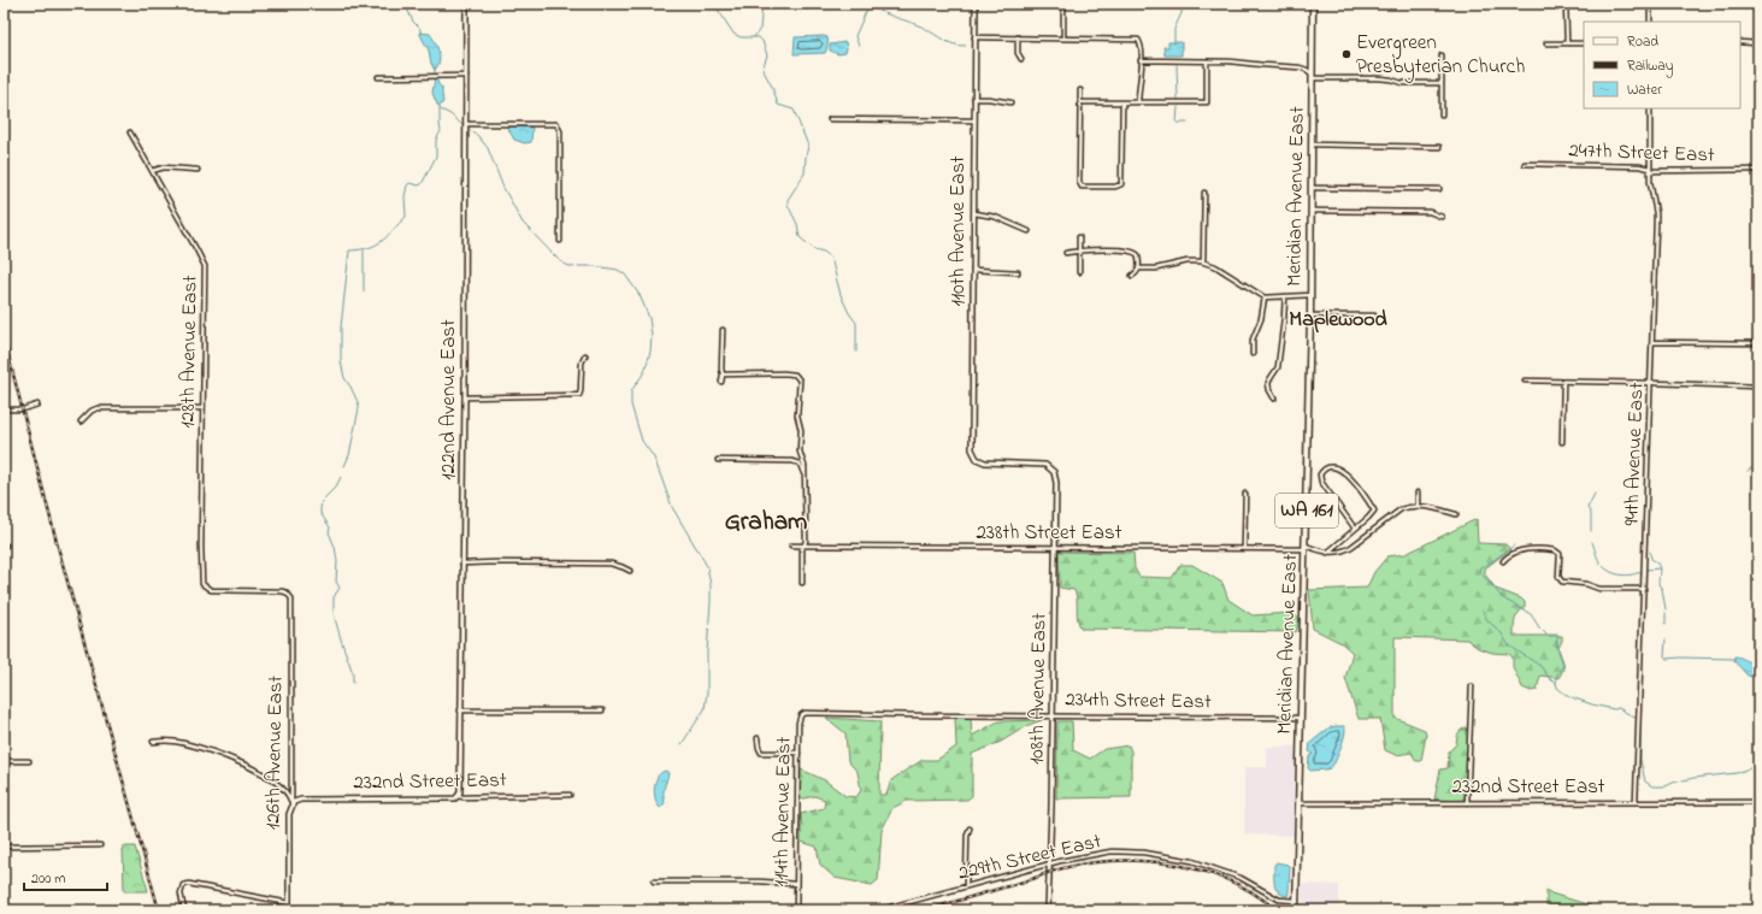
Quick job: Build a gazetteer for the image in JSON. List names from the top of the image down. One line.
{"streets":{"main road":["Meridian Avenue East","WA 161"],"street":["247th Street East","110th Avenue East","128th Avenue East","122nd Avenue East","94th Avenue East","238th Street East","108th Avenue East","234th Street East","126th Avenue East","232nd Street East","114th Avenue East","229th Street East"]},"crossings":[["247th Street East","94th Avenue East"],["Meridian Avenue East","238th Street East"],["Meridian Avenue East","234th Street East"],["Meridian Avenue East","232nd Street East"],["Meridian Avenue East","229th Street East"],["110th Avenue East","108th Avenue East"],["128th Avenue East","126th Avenue East"],["122nd Avenue East","232nd Street East"],["94th Avenue East","232nd Street East"],["238th Street East","108th Avenue East"],["108th Avenue East","234th Street East"],["108th Avenue East","229th Street East"],["234th Street East","114th Avenue East"],["126th Avenue East","232nd Street East"]],"districts":["Maplewood","Graham"],"places":["Evergreen Presbyterian Church"],"legend":["Road","Railway","Water"],"scale_bar":"200 m"}
